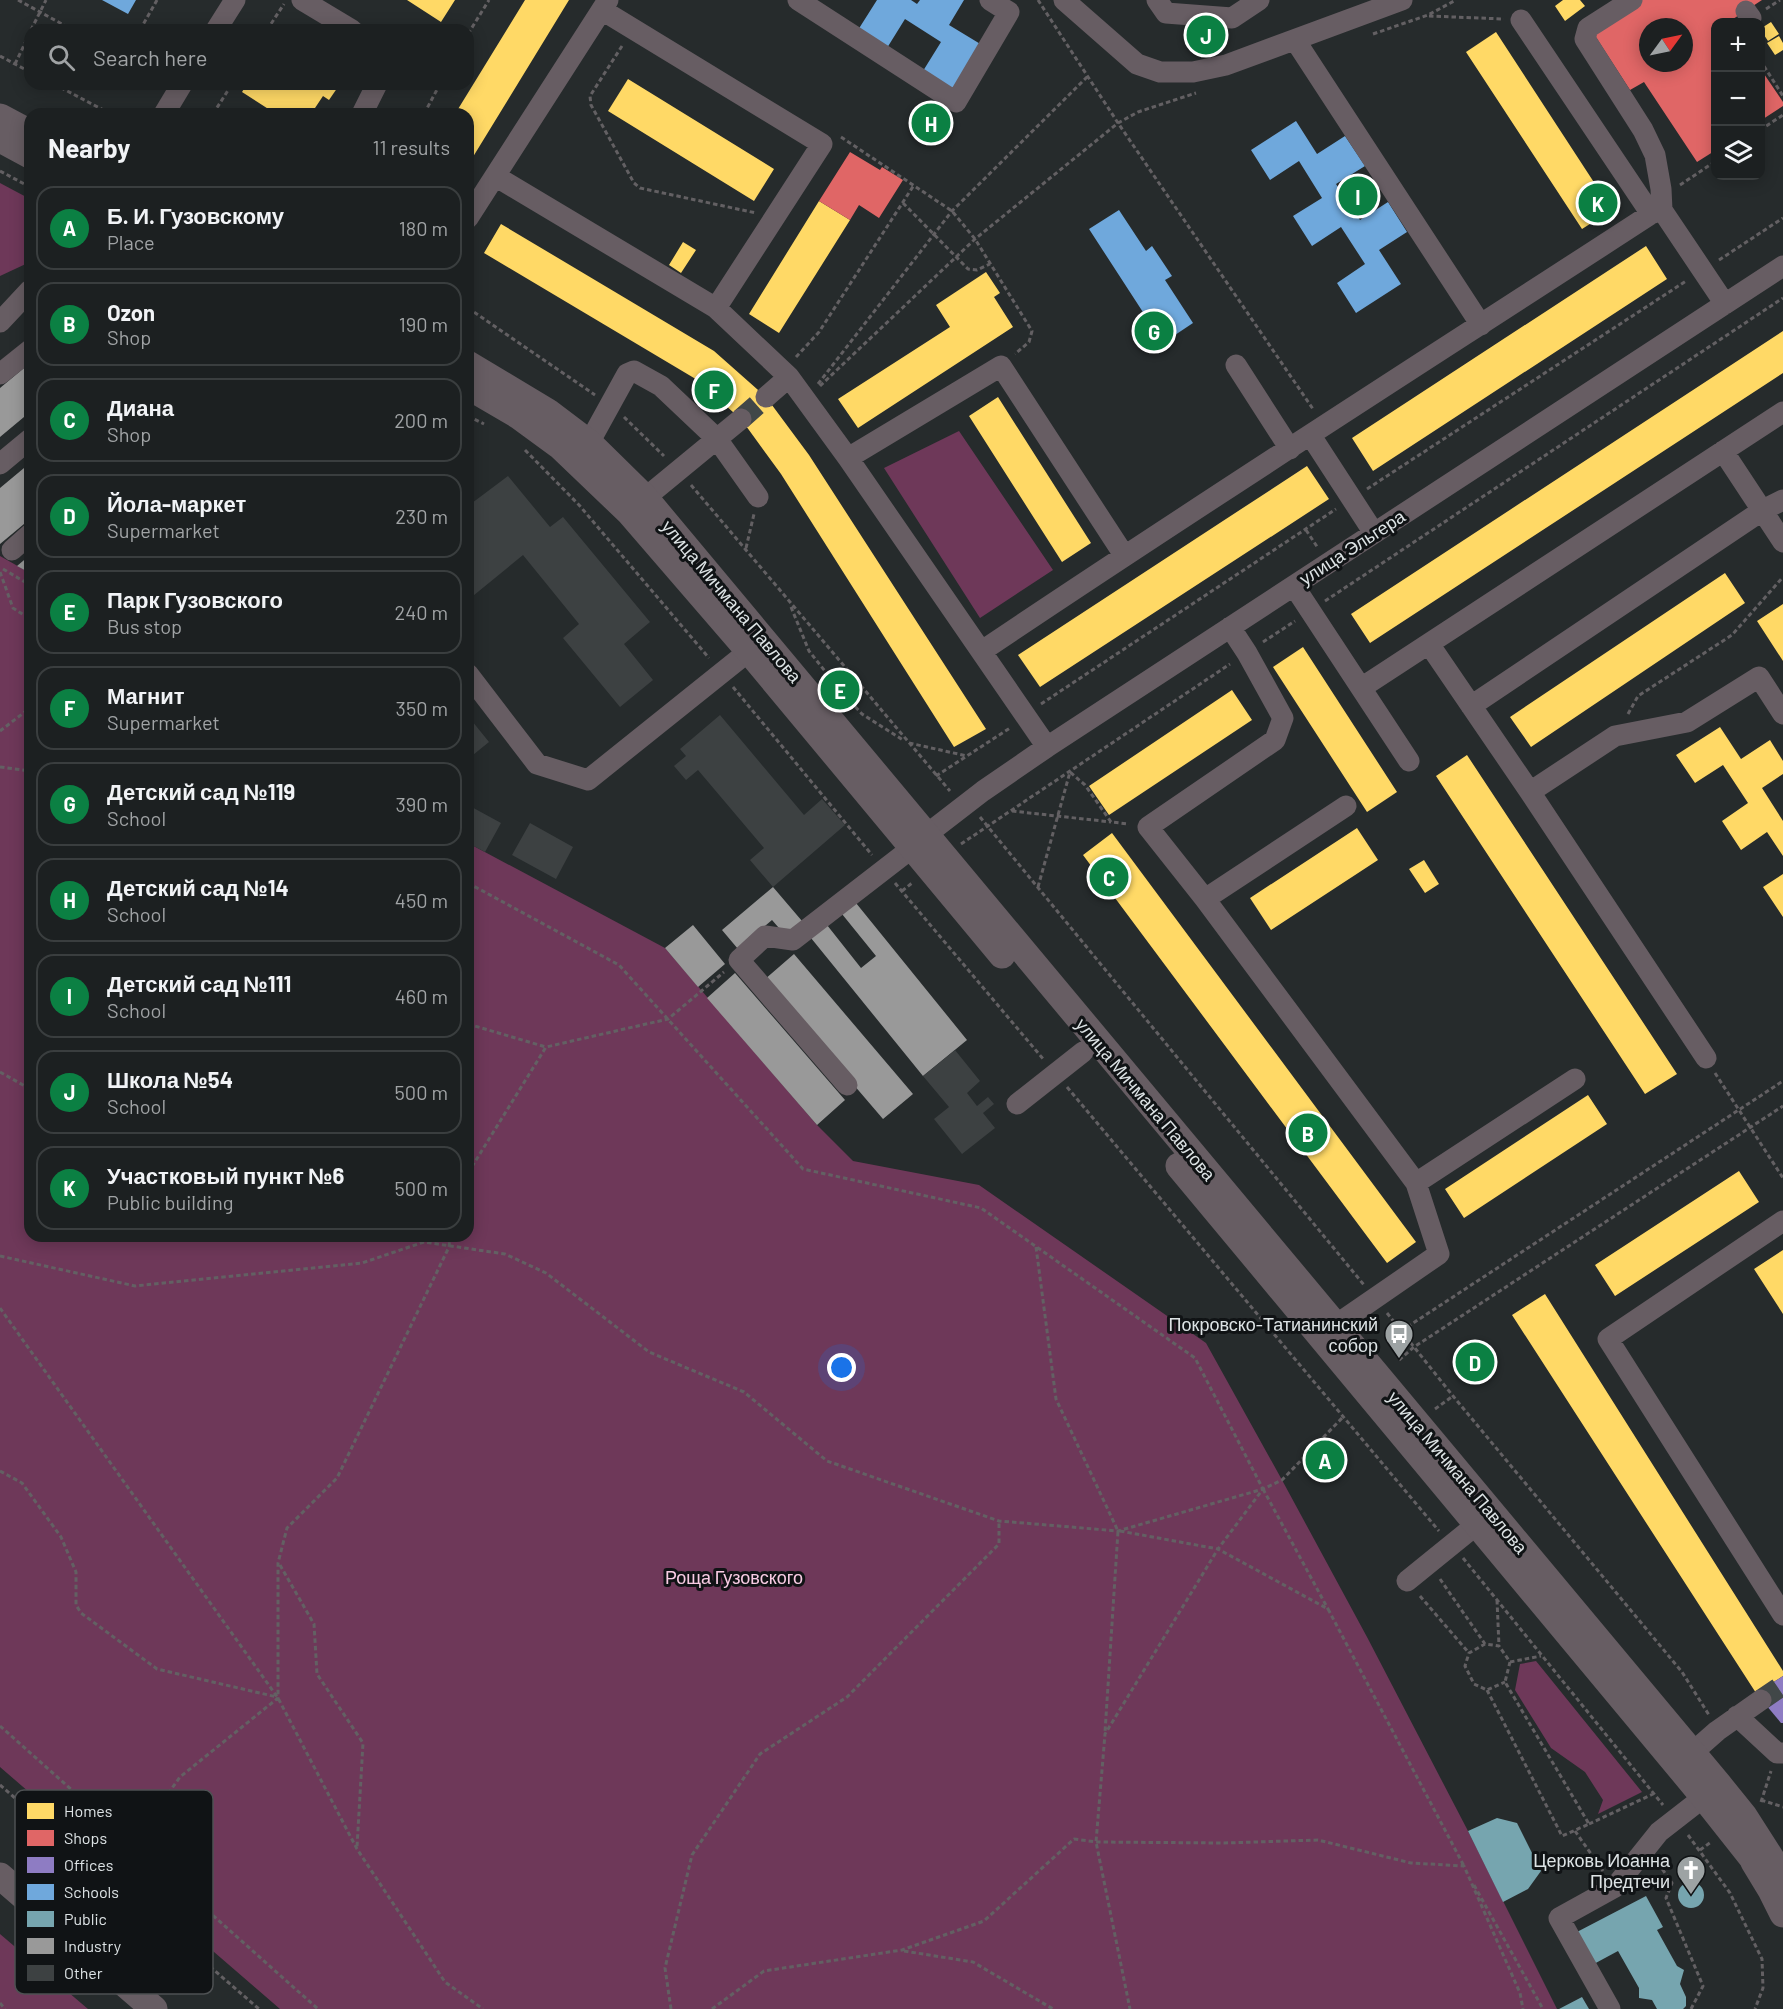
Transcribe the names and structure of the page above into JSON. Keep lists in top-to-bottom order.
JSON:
{
  "streets": {
    "main road": ["улица Мичмана Павлова"],
    "street": ["улица Эльгера"]
  },
  "crossings": [
    ["улица Эльгера", "улица Мичмана Павлова"]
  ],
  "parks": ["Роща Гузовского"],
  "places": {
    "bus stop": ["Покровско-Татианинский собор"],
    "church": ["Церковь Иоанна Предтечи"]
  },
  "legend": [
    "Homes",
    "Shops",
    "Offices",
    "Schools",
    "Public",
    "Industry",
    "Other"
  ],
  "north": "top right",
  "page": {
    "pins": [
      "J",
      "H",
      "I",
      "K",
      "G",
      "F",
      "E",
      "C",
      "B",
      "D",
      "A"
    ],
    "map_buttons": ["+", "−"],
    "search": "Search here",
    "heading": ["Nearby", "11 results"],
    "list": [
      {
        "mark": "A",
        "name": "Б. И. Гузовскому",
        "note": "Place",
        "value": "180 m"
      },
      {
        "mark": "B",
        "name": "Ozon",
        "note": "Shop",
        "value": "190 m"
      },
      {
        "mark": "C",
        "name": "Диана",
        "note": "Shop",
        "value": "200 m"
      },
      {
        "mark": "D",
        "name": "Йола-маркет",
        "note": "Supermarket",
        "value": "230 m"
      },
      {
        "mark": "E",
        "name": "Парк Гузовского",
        "note": "Bus stop",
        "value": "240 m"
      },
      {
        "mark": "F",
        "name": "Магнит",
        "note": "Supermarket",
        "value": "350 m"
      },
      {
        "mark": "G",
        "name": "Детский сад №119",
        "note": "School",
        "value": "390 m"
      },
      {
        "mark": "H",
        "name": "Детский сад №14",
        "note": "School",
        "value": "450 m"
      },
      {
        "mark": "I",
        "name": "Детский сад №111",
        "note": "School",
        "value": "460 m"
      },
      {
        "mark": "J",
        "name": "Школа №54",
        "note": "School",
        "value": "500 m"
      },
      {
        "mark": "K",
        "name": "Участковый пункт №6",
        "note": "Public building",
        "value": "500 m"
      }
    ]
  }
}
